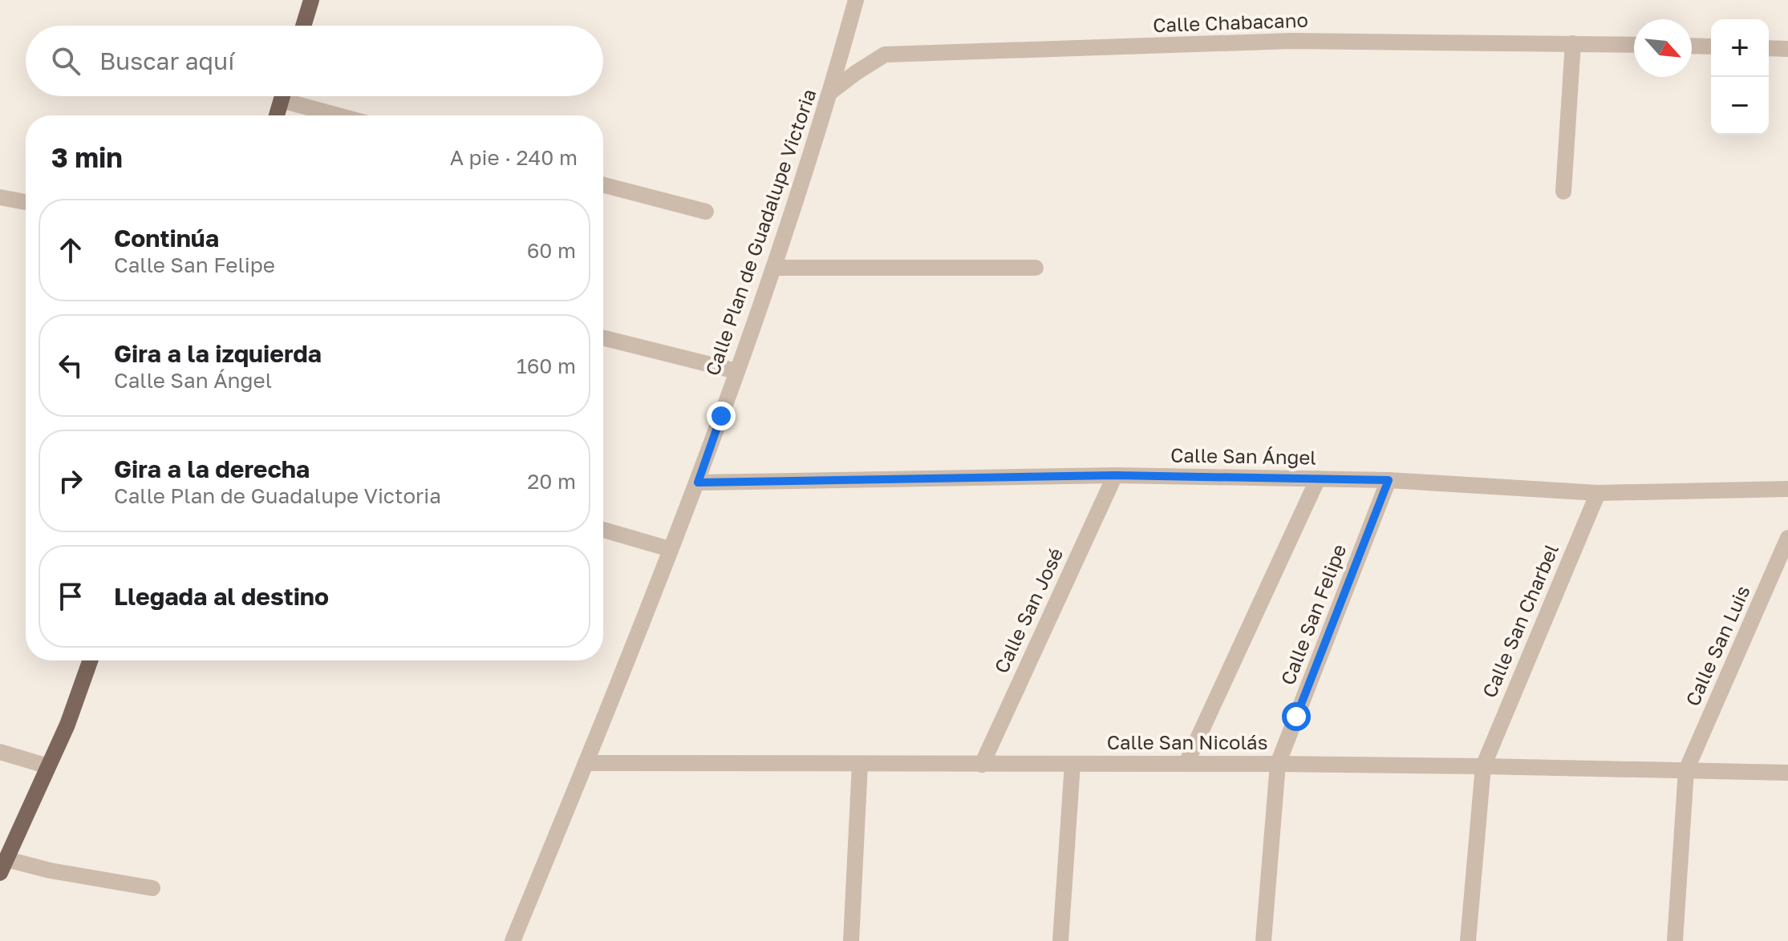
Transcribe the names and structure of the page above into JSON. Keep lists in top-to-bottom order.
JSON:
{
  "streets": {
    "street": [
      "Calle Chabacano",
      "Calle Plan de Guadalupe Victoria",
      "Calle San Ángel",
      "Calle San José",
      "Calle San Felipe",
      "Calle San Charbel",
      "Calle San Luis",
      "Calle San Nicolás"
    ]
  },
  "crossings": [
    ["Calle Chabacano", "Calle Plan de Guadalupe Victoria"],
    ["Calle Plan de Guadalupe Victoria", "Calle San Ángel"],
    ["Calle Plan de Guadalupe Victoria", "Calle San Nicolás"],
    ["Calle San Ángel", "Calle San José"],
    ["Calle San Ángel", "Calle San Felipe"],
    ["Calle San Ángel", "Calle San Charbel"],
    ["Calle San José", "Calle San Nicolás"],
    ["Calle San Felipe", "Calle San Nicolás"],
    ["Calle San Charbel", "Calle San Nicolás"],
    ["Calle San Luis", "Calle San Nicolás"]
  ],
  "north": "bottom right",
  "page": {
    "map_buttons": ["+", "−"],
    "search": "Buscar aquí",
    "heading": ["3 min", "A pie · 240 m"],
    "list": [
      ["Continúa", "Calle San Felipe", "60 m"],
      ["Gira a la izquierda", "Calle San Ángel", "160 m"],
      ["Gira a la derecha", "Calle Plan de Guadalupe Victoria", "20 m"],
      "Llegada al destino"
    ]
  }
}
